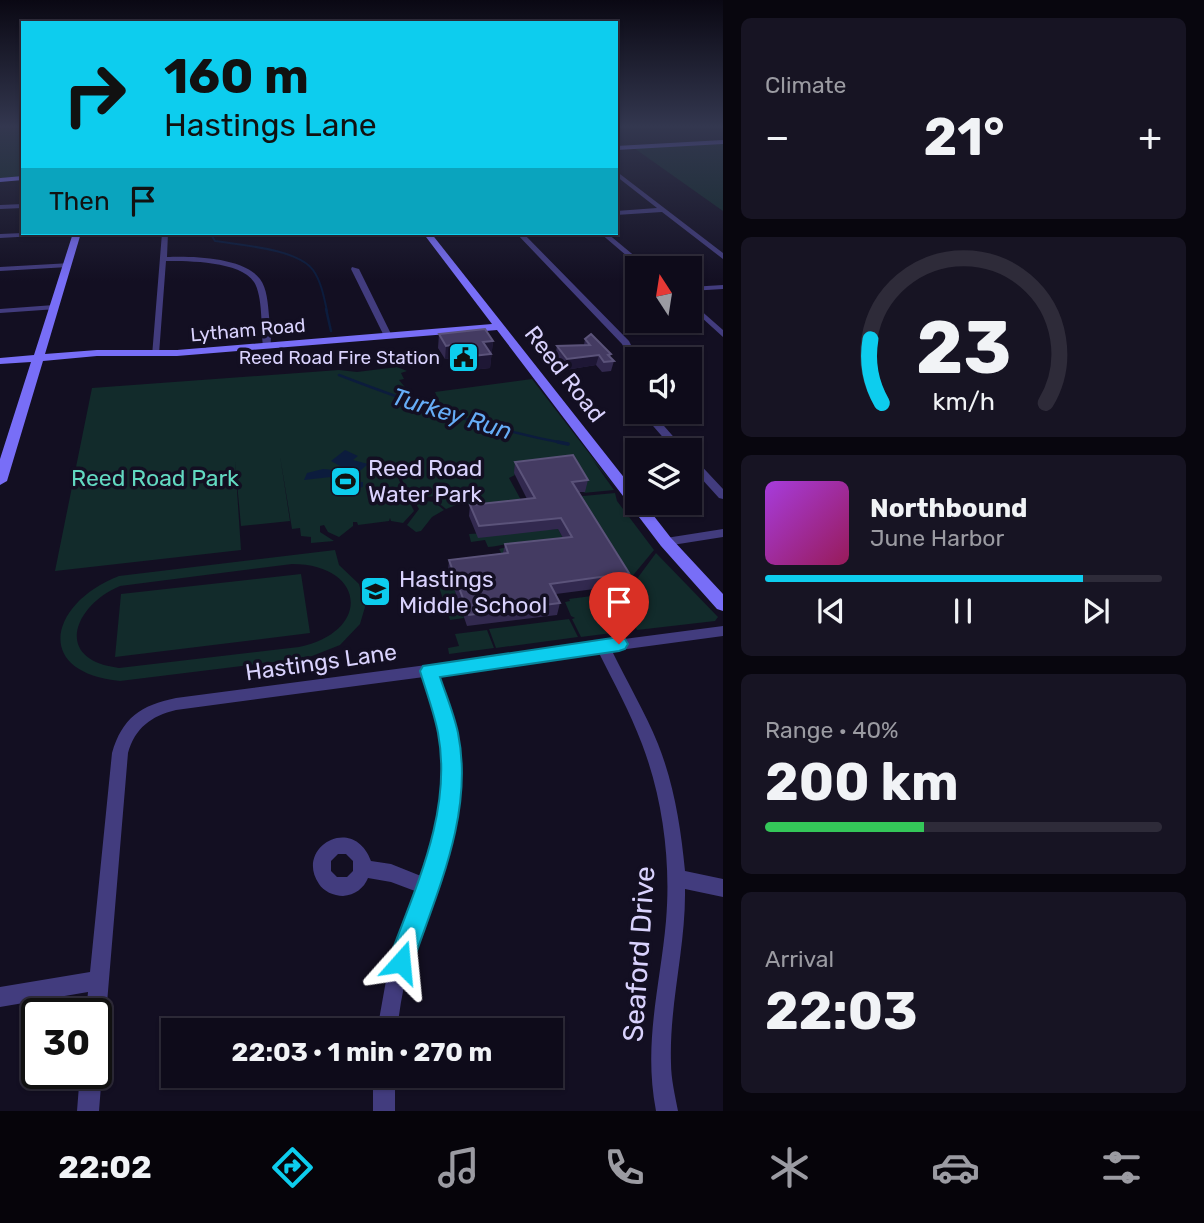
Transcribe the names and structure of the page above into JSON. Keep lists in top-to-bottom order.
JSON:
{
  "streets": {
    "street": [
      "Lytham Road",
      "Reed Road",
      "Hastings Lane",
      "Seaford Drive"
    ]
  },
  "crossings": [
    ["Lytham Road", "Reed Road"],
    ["Hastings Lane", "Seaford Drive"]
  ],
  "water": ["Turkey Run"],
  "parks": ["Reed Road Park"],
  "places": {
    "public building": ["Reed Road Fire Station"],
    "sports": ["Reed Road Water Park"],
    "school or university": ["Hastings Middle School"]
  },
  "north": "top",
  "page": {
    "tile": [
      "Climate",
      ["Range · 40%", "200 km"],
      ["Arrival", "22:03"]
    ],
    "turn": ["160 m", "Hastings Lane"],
    "heat": ["−", "21°", "+"],
    "then": "Then",
    "song": ["Northbound", "June Harbor"],
    "limit": "30",
    "trip": "22:03 · 1 min · 270 m",
    "tabs": "22:02",
    "gauge": ["23", "km/h"]
  }
}
